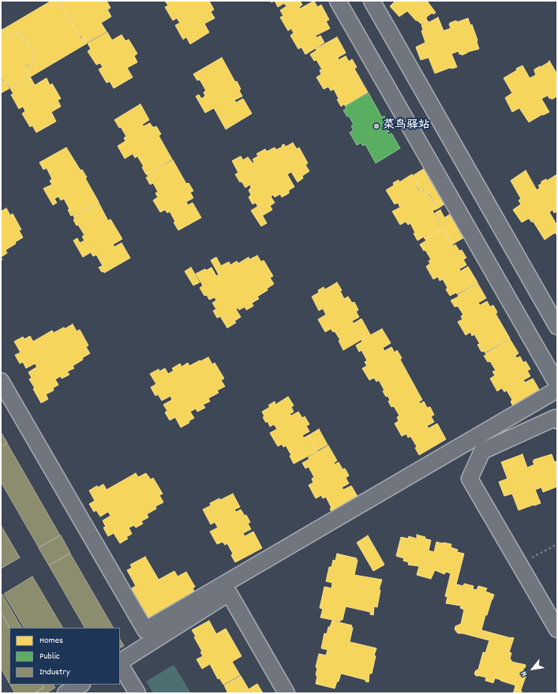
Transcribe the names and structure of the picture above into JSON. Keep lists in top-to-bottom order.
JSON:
{
  "places": ["菜鸟驿站"],
  "legend": ["Homes", "Public", "Industry"],
  "north": "bottom left"
}
